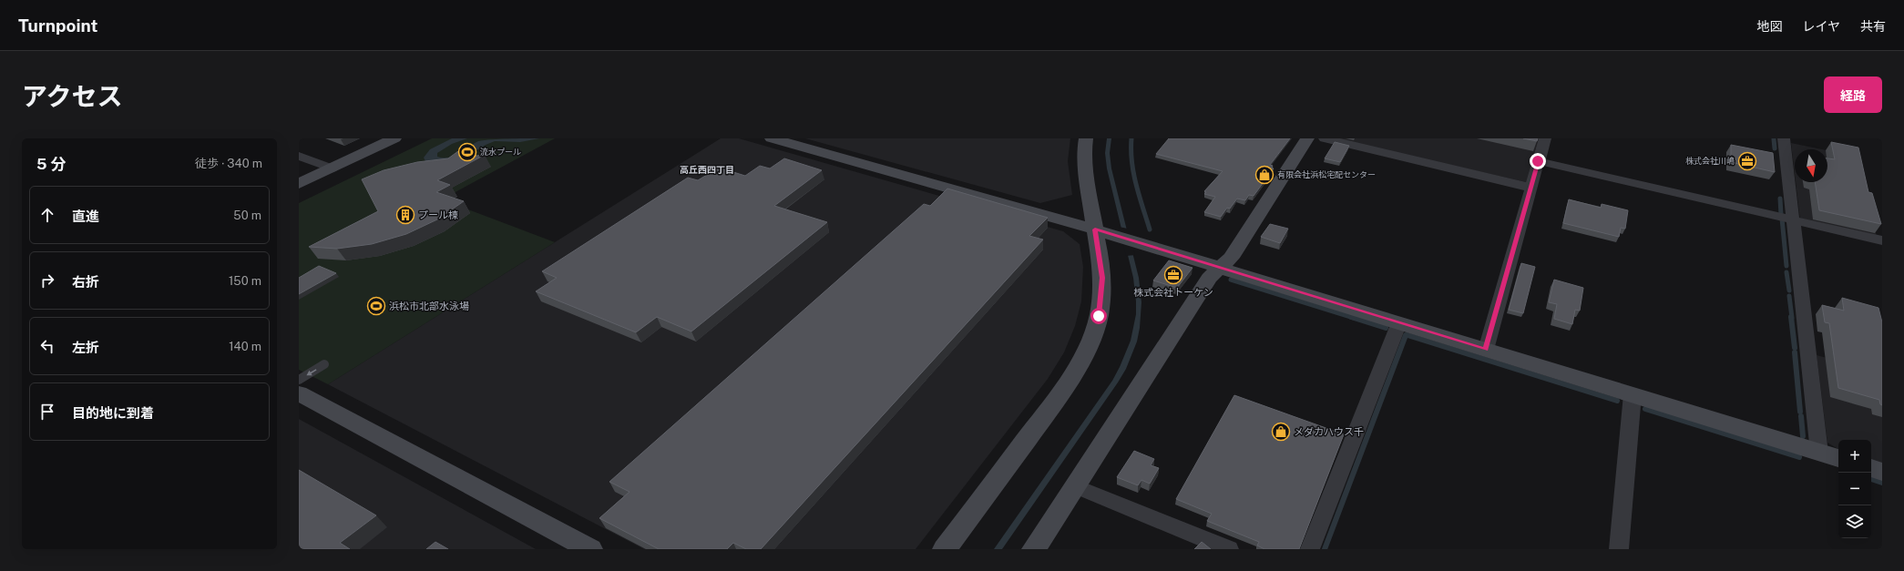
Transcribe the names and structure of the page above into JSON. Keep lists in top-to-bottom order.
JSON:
{
  "districts": ["高丘西四丁目"],
  "places": {
    "sports": ["流水プール", "浜松市北部水泳場"],
    "office": ["株式会社川嶋", "株式会社トーケン"],
    "shop": ["有限会社浜松宅配センター", "メダカハウス千"],
    "building": ["プール棟"]
  },
  "north": "bottom",
  "page": {
    "header": "Turnpoint",
    "nav": ["地図", "レイヤ", "共有"],
    "title": "アクセス",
    "buttons": "経路",
    "heading": ["5 分", "徒歩 · 340 m"],
    "list": [
      ["直進", "50 m"],
      ["右折", "150 m"],
      ["左折", "140 m"],
      "目的地に到着"
    ],
    "map_buttons": ["+", "−"]
  }
}
